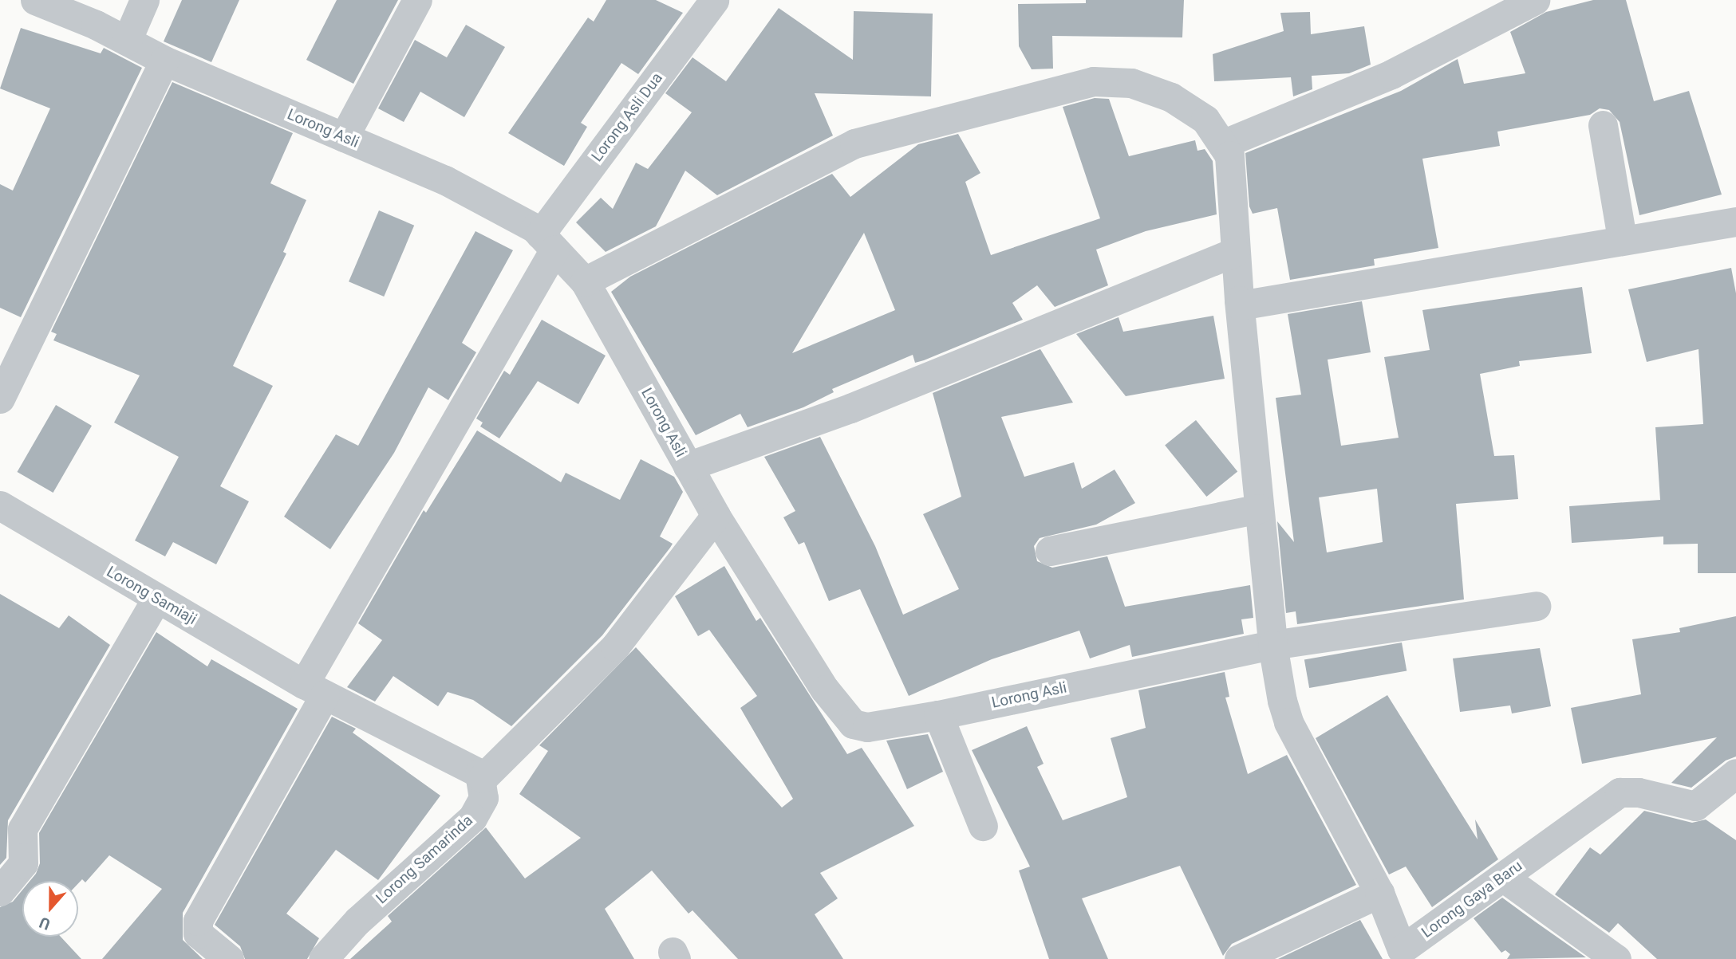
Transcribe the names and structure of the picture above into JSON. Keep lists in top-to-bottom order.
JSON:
{
  "streets": {
    "street": [
      "Lorong Asli Dua",
      "Lorong Asli",
      "Lorong Samiaji",
      "Lorong Samarinda",
      "Lorong Gaya Baru"
    ]
  },
  "crossings": [
    ["Lorong Asli Dua", "Lorong Asli"],
    ["Lorong Asli Dua", "Lorong Samiaji"],
    ["Lorong Asli", "Lorong Gaya Baru"]
  ],
  "north": "bottom"
}
